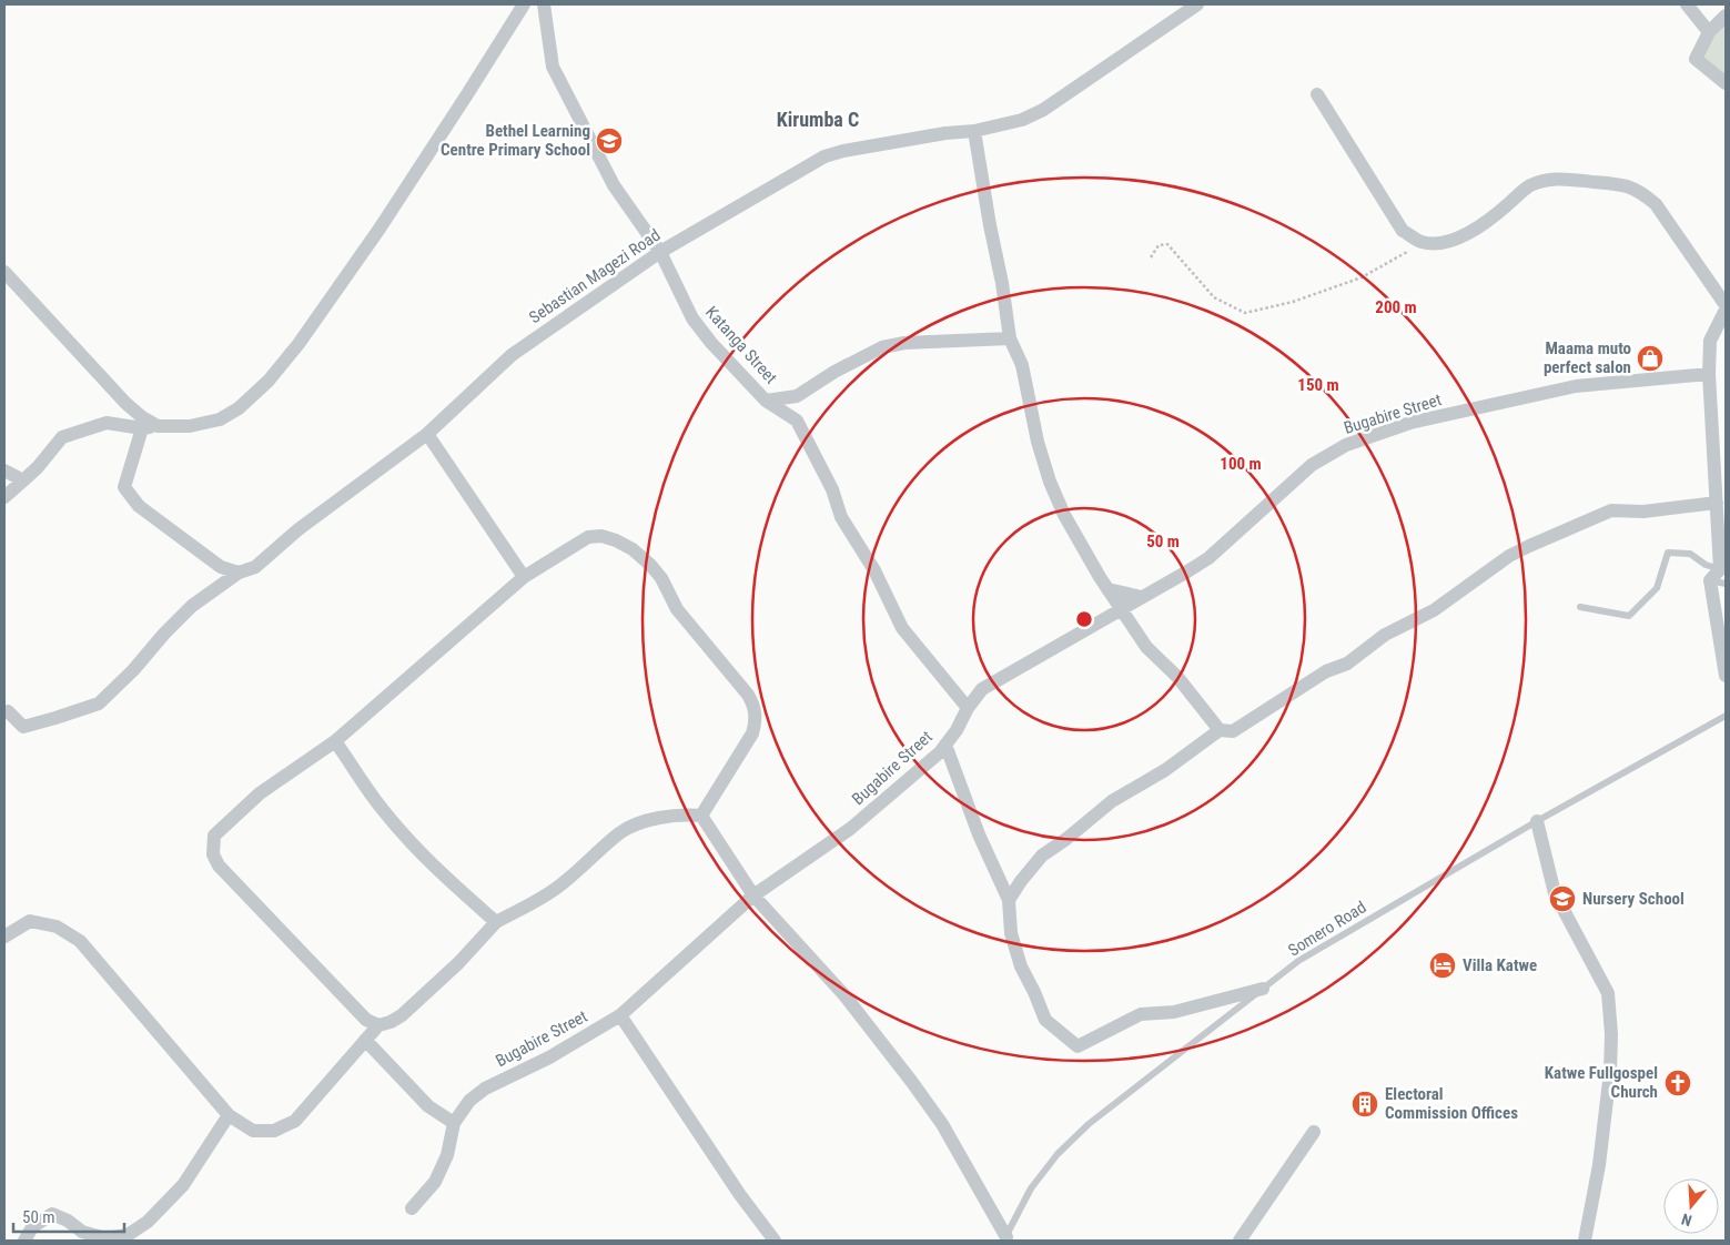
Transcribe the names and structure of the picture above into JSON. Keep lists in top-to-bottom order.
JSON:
{
  "streets": {
    "street": ["Sebastian Magezi Road", "Katanga Street", "Bugabire Street"],
    "lane": ["Somero Road"]
  },
  "crossings": [
    ["Sebastian Magezi Road", "Katanga Street"],
    ["Katanga Street", "Bugabire Street"]
  ],
  "districts": ["Kirumba C"],
  "places": {
    "school or university": ["Bethel Learning Centre Primary School", "Nursery School"],
    "shop": ["Maama muto perfect salon"],
    "hotel": ["Villa Katwe"],
    "church": ["Katwe Fullgospel Church"],
    "building": ["Electoral Commission Offices"]
  },
  "scale_bar": "50 m",
  "north": "bottom",
  "rings": [
    "200 m",
    "150 m",
    "100 m",
    "50 m"
  ]
}
